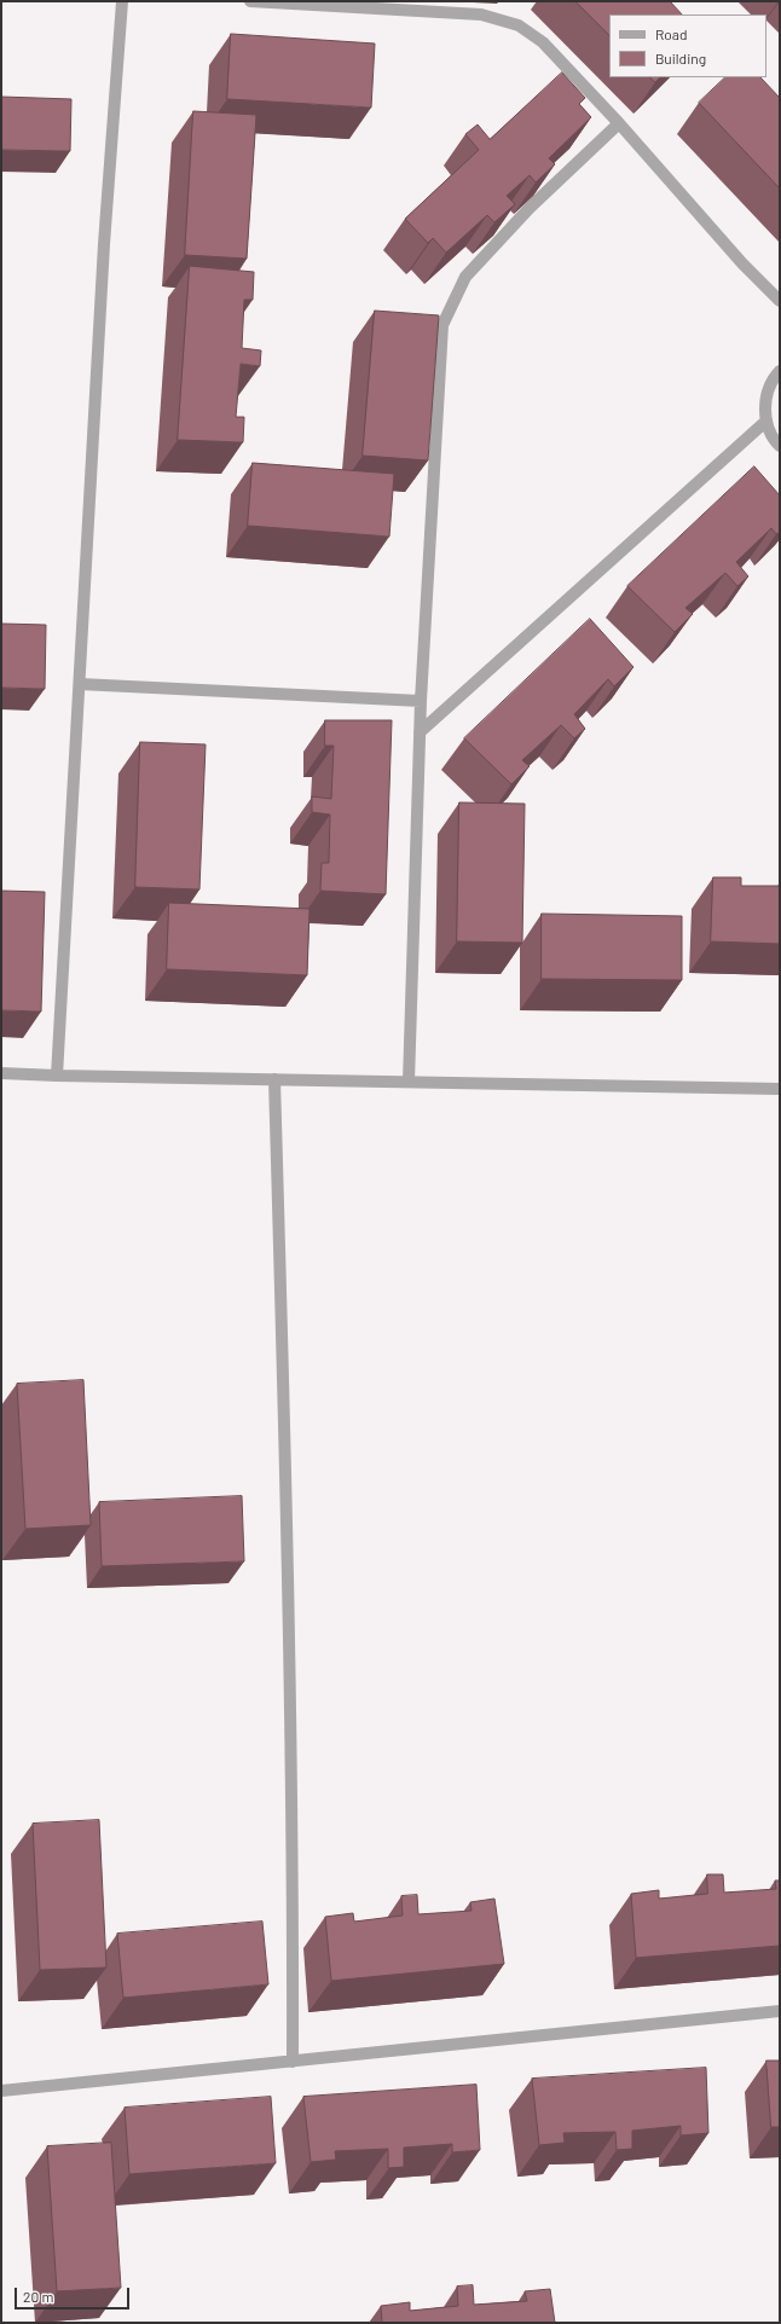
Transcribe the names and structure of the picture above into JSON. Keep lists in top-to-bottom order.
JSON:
{
  "legend": ["Road", "Building"],
  "scale_bar": "20 m"
}
